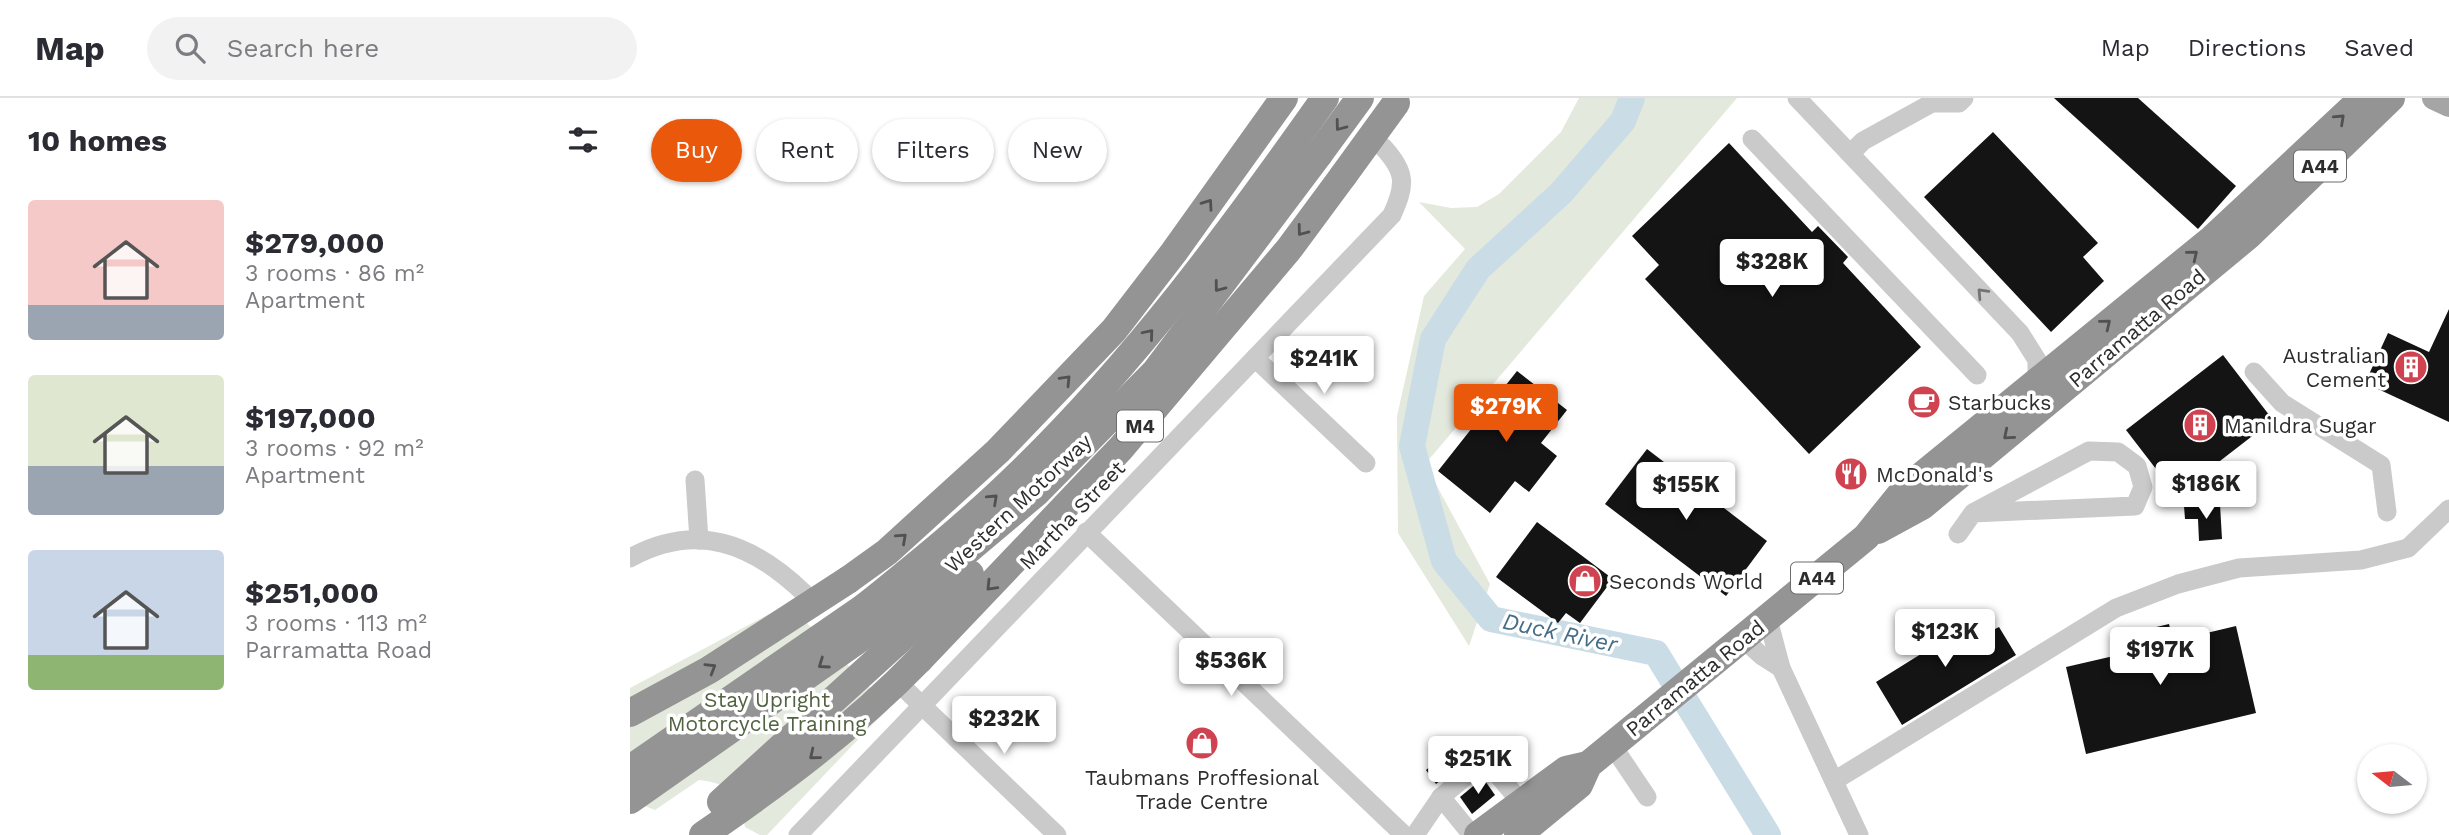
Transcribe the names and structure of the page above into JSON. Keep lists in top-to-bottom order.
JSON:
{
  "streets": {
    "highway": [
      "A44",
      "Parramatta Road",
      "M4",
      "Western Motorway"
    ],
    "street": ["Martha Street"]
  },
  "water": ["Duck River"],
  "parks": ["Stay Upright Motorcycle Training"],
  "places": {
    "building": ["Australian Cement", "Manildra Sugar"],
    "cafe": ["Starbucks"],
    "restaurant": ["McDonald's"],
    "shop": ["Seconds World", "Taubmans Proffesional Trade Centre"]
  },
  "north": "left",
  "page": {
    "header": "Map",
    "search": "Search here",
    "nav": ["Map", "Directions", "Saved"],
    "heading": "10 homes",
    "chip": [
      "Buy",
      "Rent",
      "Filters",
      "New"
    ],
    "list": [
      {
        "name": "$279,000",
        "note": "3 rooms · 86 m² · Apartment"
      },
      {
        "name": "$197,000",
        "note": "3 rooms · 92 m² · Apartment"
      },
      {
        "name": "$251,000",
        "note": "3 rooms · 113 m² · Parramatta Road"
      }
    ],
    "price": [
      "$328K",
      "$241K",
      "$279K",
      "$186K",
      "$155K",
      "$123K",
      "$197K",
      "$536K",
      "$232K",
      "$251K"
    ]
  }
}
